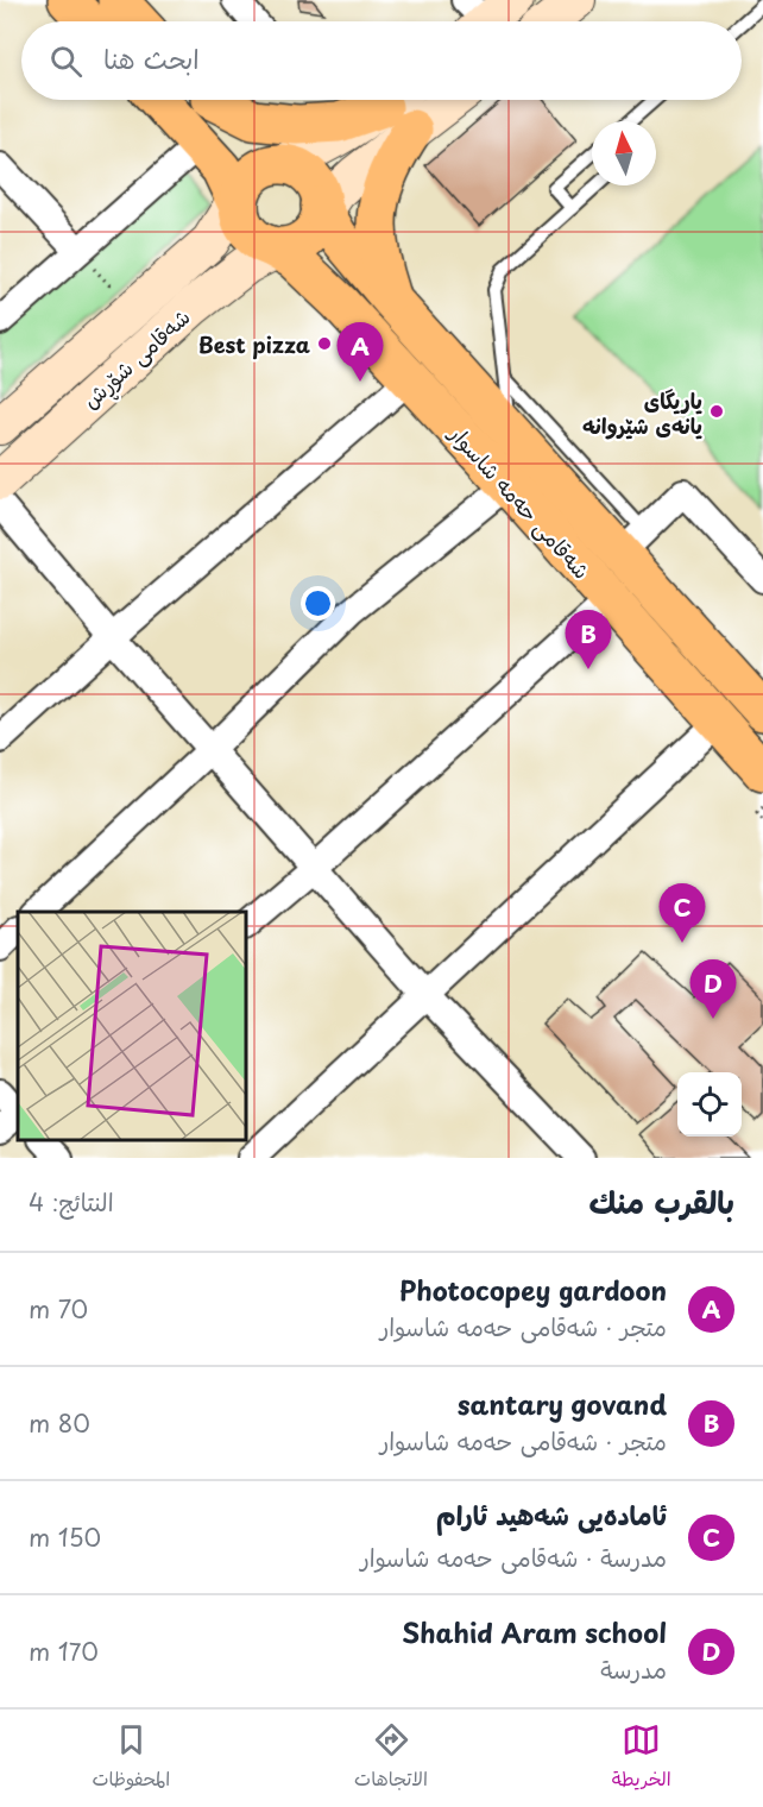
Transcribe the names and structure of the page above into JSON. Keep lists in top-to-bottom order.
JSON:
{
  "streets": {
    "main road": ["شەقامی شۆڕش", "شەقامی حەمە شاسوار"]
  },
  "crossings": [
    ["شەقامی شۆڕش", "شەقامی حەمە شاسوار"]
  ],
  "places": ["Best pizza", "یاریگای یانەی شێروانە"],
  "north": "top",
  "page": {
    "search": "ابحث هنا",
    "pins": [
      "A",
      "B",
      "C",
      "D"
    ],
    "heading": ["بالقرب منك", "النتائج: 4"],
    "list": [
      {
        "mark": "A",
        "name": "Photocopey gardoon",
        "note": "متجر · شەقامی حەمە شاسوار",
        "value": "70 m"
      },
      {
        "mark": "B",
        "name": "santary govand",
        "note": "متجر · شەقامی حەمە شاسوار",
        "value": "80 m"
      },
      {
        "mark": "C",
        "name": "ئامادەیی شەهید ئارام",
        "note": "مدرسة · شەقامی حەمە شاسوار",
        "value": "150 m"
      },
      {
        "mark": "D",
        "name": "Shahid Aram school",
        "note": "مدرسة",
        "value": "170 m"
      }
    ],
    "nav": ["الخريطة", "الاتجاهات", "المحفوظات"]
  }
}
